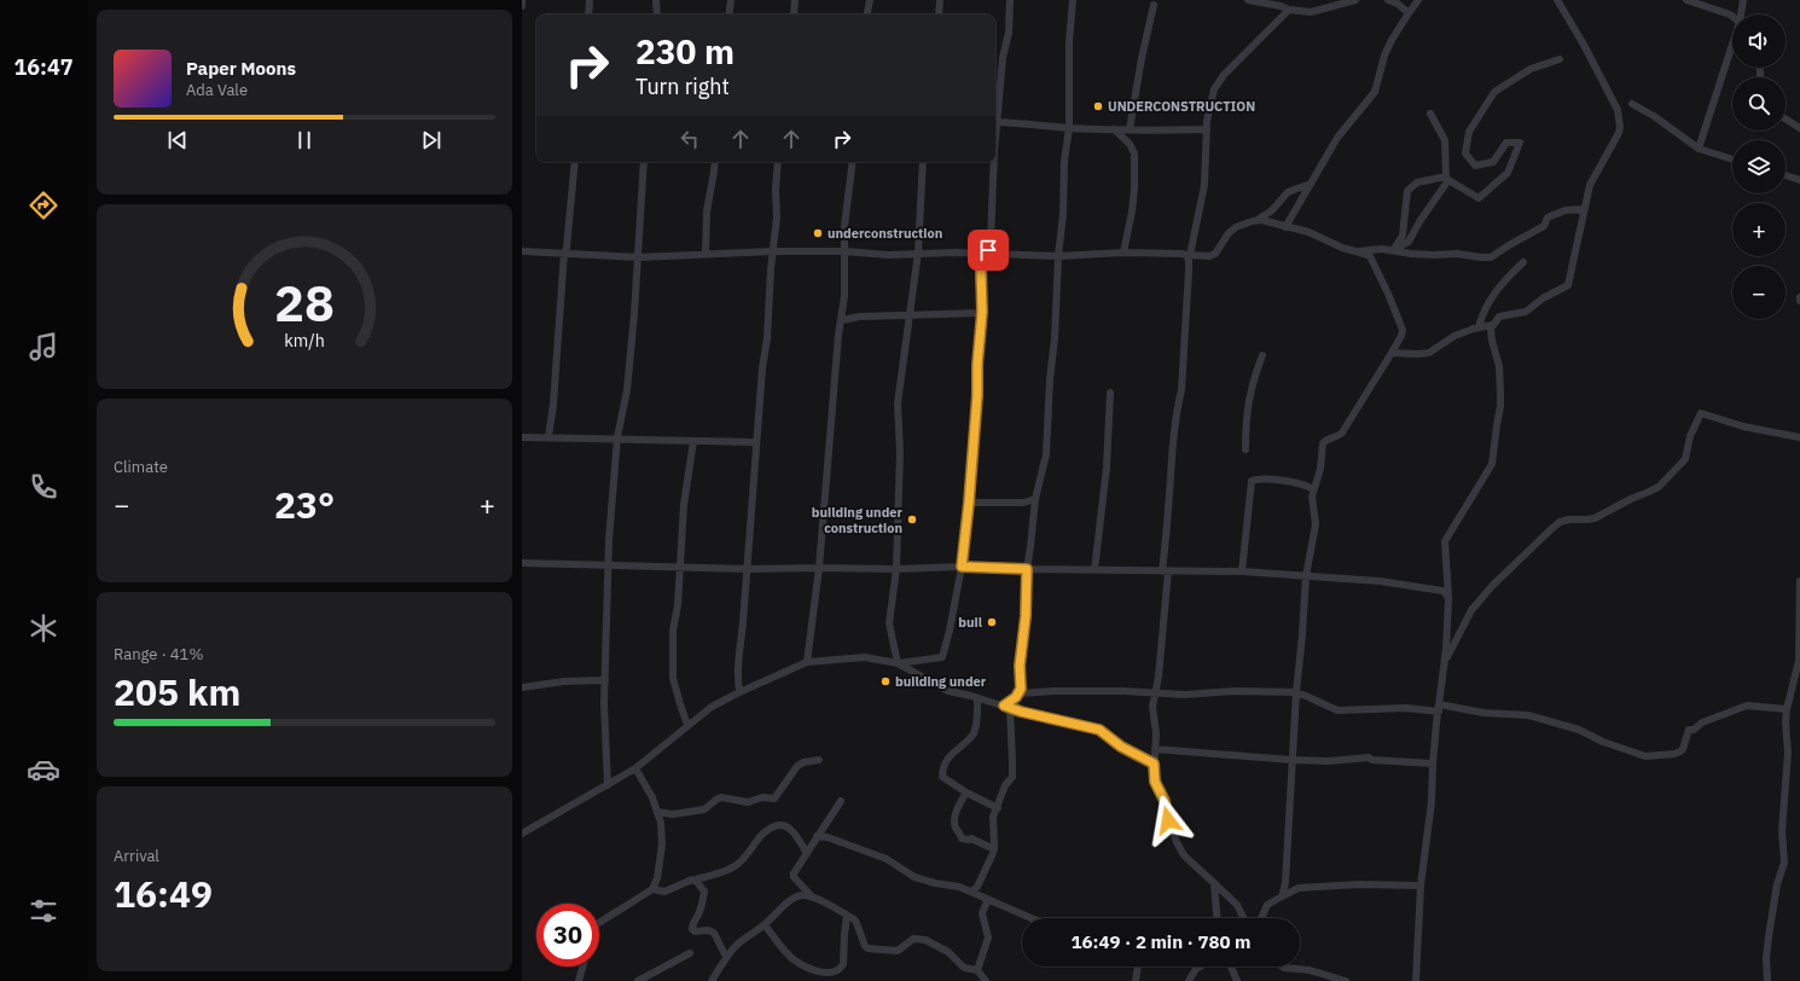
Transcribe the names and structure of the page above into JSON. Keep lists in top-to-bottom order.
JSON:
{
  "places": [
    "UNDERCONSTRUCTION",
    "underconstruction",
    "building under construction",
    "buil",
    "building under"
  ],
  "page": {
    "tabs": "16:47",
    "map_buttons": ["+", "−"],
    "turn": ["230 m", "Turn right"],
    "song": ["Paper Moons", "Ada Vale"],
    "tile": [
      "Climate",
      ["Range · 41%", "205 km"],
      ["Arrival", "16:49"]
    ],
    "heat": ["−", "23°", "+"],
    "limit": "30",
    "trip": "16:49 · 2 min · 780 m",
    "gauge": ["28", "km/h"]
  }
}
